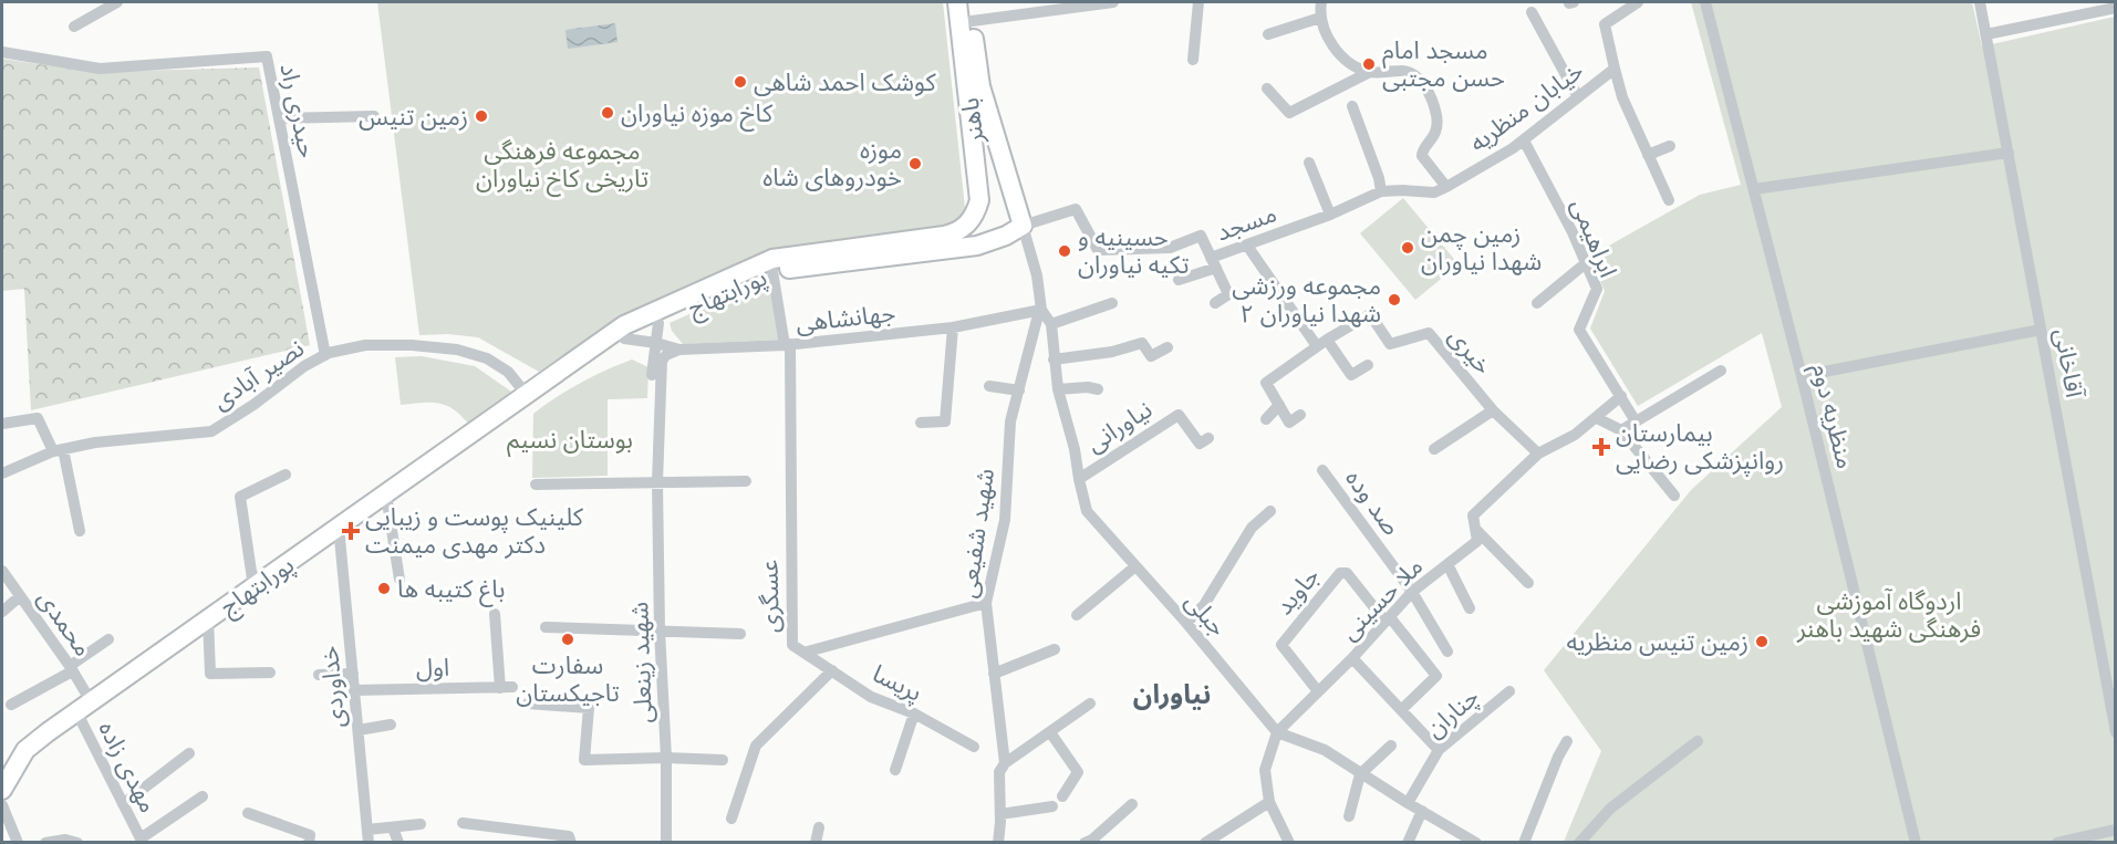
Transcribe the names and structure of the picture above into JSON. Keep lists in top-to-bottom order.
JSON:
{
  "streets": {
    "main road": ["باهنر", "پورابتهاج"],
    "street": [
      "خیابان منظریه",
      "حیدری راد",
      "مسجد",
      "ابراهیمی",
      "جهانشاهی",
      "خیری",
      "آقاخانی",
      "نصیر آبادی",
      "منظریه دوم",
      "نیاورانی",
      "صد وده",
      "شهید شفیعی",
      "جاوید",
      "عسگری",
      "ملا حسینی",
      "جبلی",
      "محمدی",
      "شهید زینعلی",
      "اول",
      "پریسا",
      "خداوردی",
      "چناران",
      "مهدی زاده"
    ]
  },
  "crossings": [
    ["خیابان منظریه", "مسجد"],
    ["خیابان منظریه", "ابراهیمی"],
    ["حیدری راد", "نصیر آبادی"],
    ["باهنر", "مسجد"],
    ["باهنر", "پورابتهاج"],
    ["مسجد", "پورابتهاج"],
    ["ابراهیمی", "ملا حسینی"],
    ["پورابتهاج", "جهانشاهی"],
    ["پورابتهاج", "نصیر آبادی"],
    ["پورابتهاج", "محمدی"],
    ["پورابتهاج", "شهید زینعلی"],
    ["پورابتهاج", "خداوردی"],
    ["پورابتهاج", "مهدی زاده"],
    ["جهانشاهی", "شهید شفیعی"],
    ["جهانشاهی", "عسگری"],
    ["جهانشاهی", "شهید زینعلی"],
    ["خیری", "ملا حسینی"],
    ["نیاورانی", "جبلی"],
    ["صد وده", "ملا حسینی"],
    ["شهید شفیعی", "عسگری"],
    ["جاوید", "ملا حسینی"],
    ["عسگری", "پریسا"],
    ["ملا حسینی", "جبلی"],
    ["جبلی", "چناران"],
    ["محمدی", "مهدی زاده"],
    ["اول", "خداوردی"]
  ],
  "districts": ["نیاوران"],
  "parks": ["مجموعه فرهنگی تاریخی کاخ نیاوران", "بوستان نسیم", "اردوگاه آموزشی فرهنگی شهید باهنر"],
  "places": {
    "other": [
      "مسجد امام حسن مجتبی",
      "کوشک احمد شاهی",
      "کاخ موزه نیاوران",
      "زمین تنیس",
      "موزه خودروهای شاه",
      "زمین چمن شهدا نیاوران",
      "حسینیه و تکیه نیاوران",
      "مجموعه ورزشی شهدا نیاوران ۲",
      "باغ کتیبه ها",
      "سفارت تاجیکستان",
      "زمین تنیس منظریه"
    ],
    "health": ["بیمارستان روانپزشکی رضایی", "کلینیک پوست و زیبایی دکتر مهدی میمنت"]
  }
}
